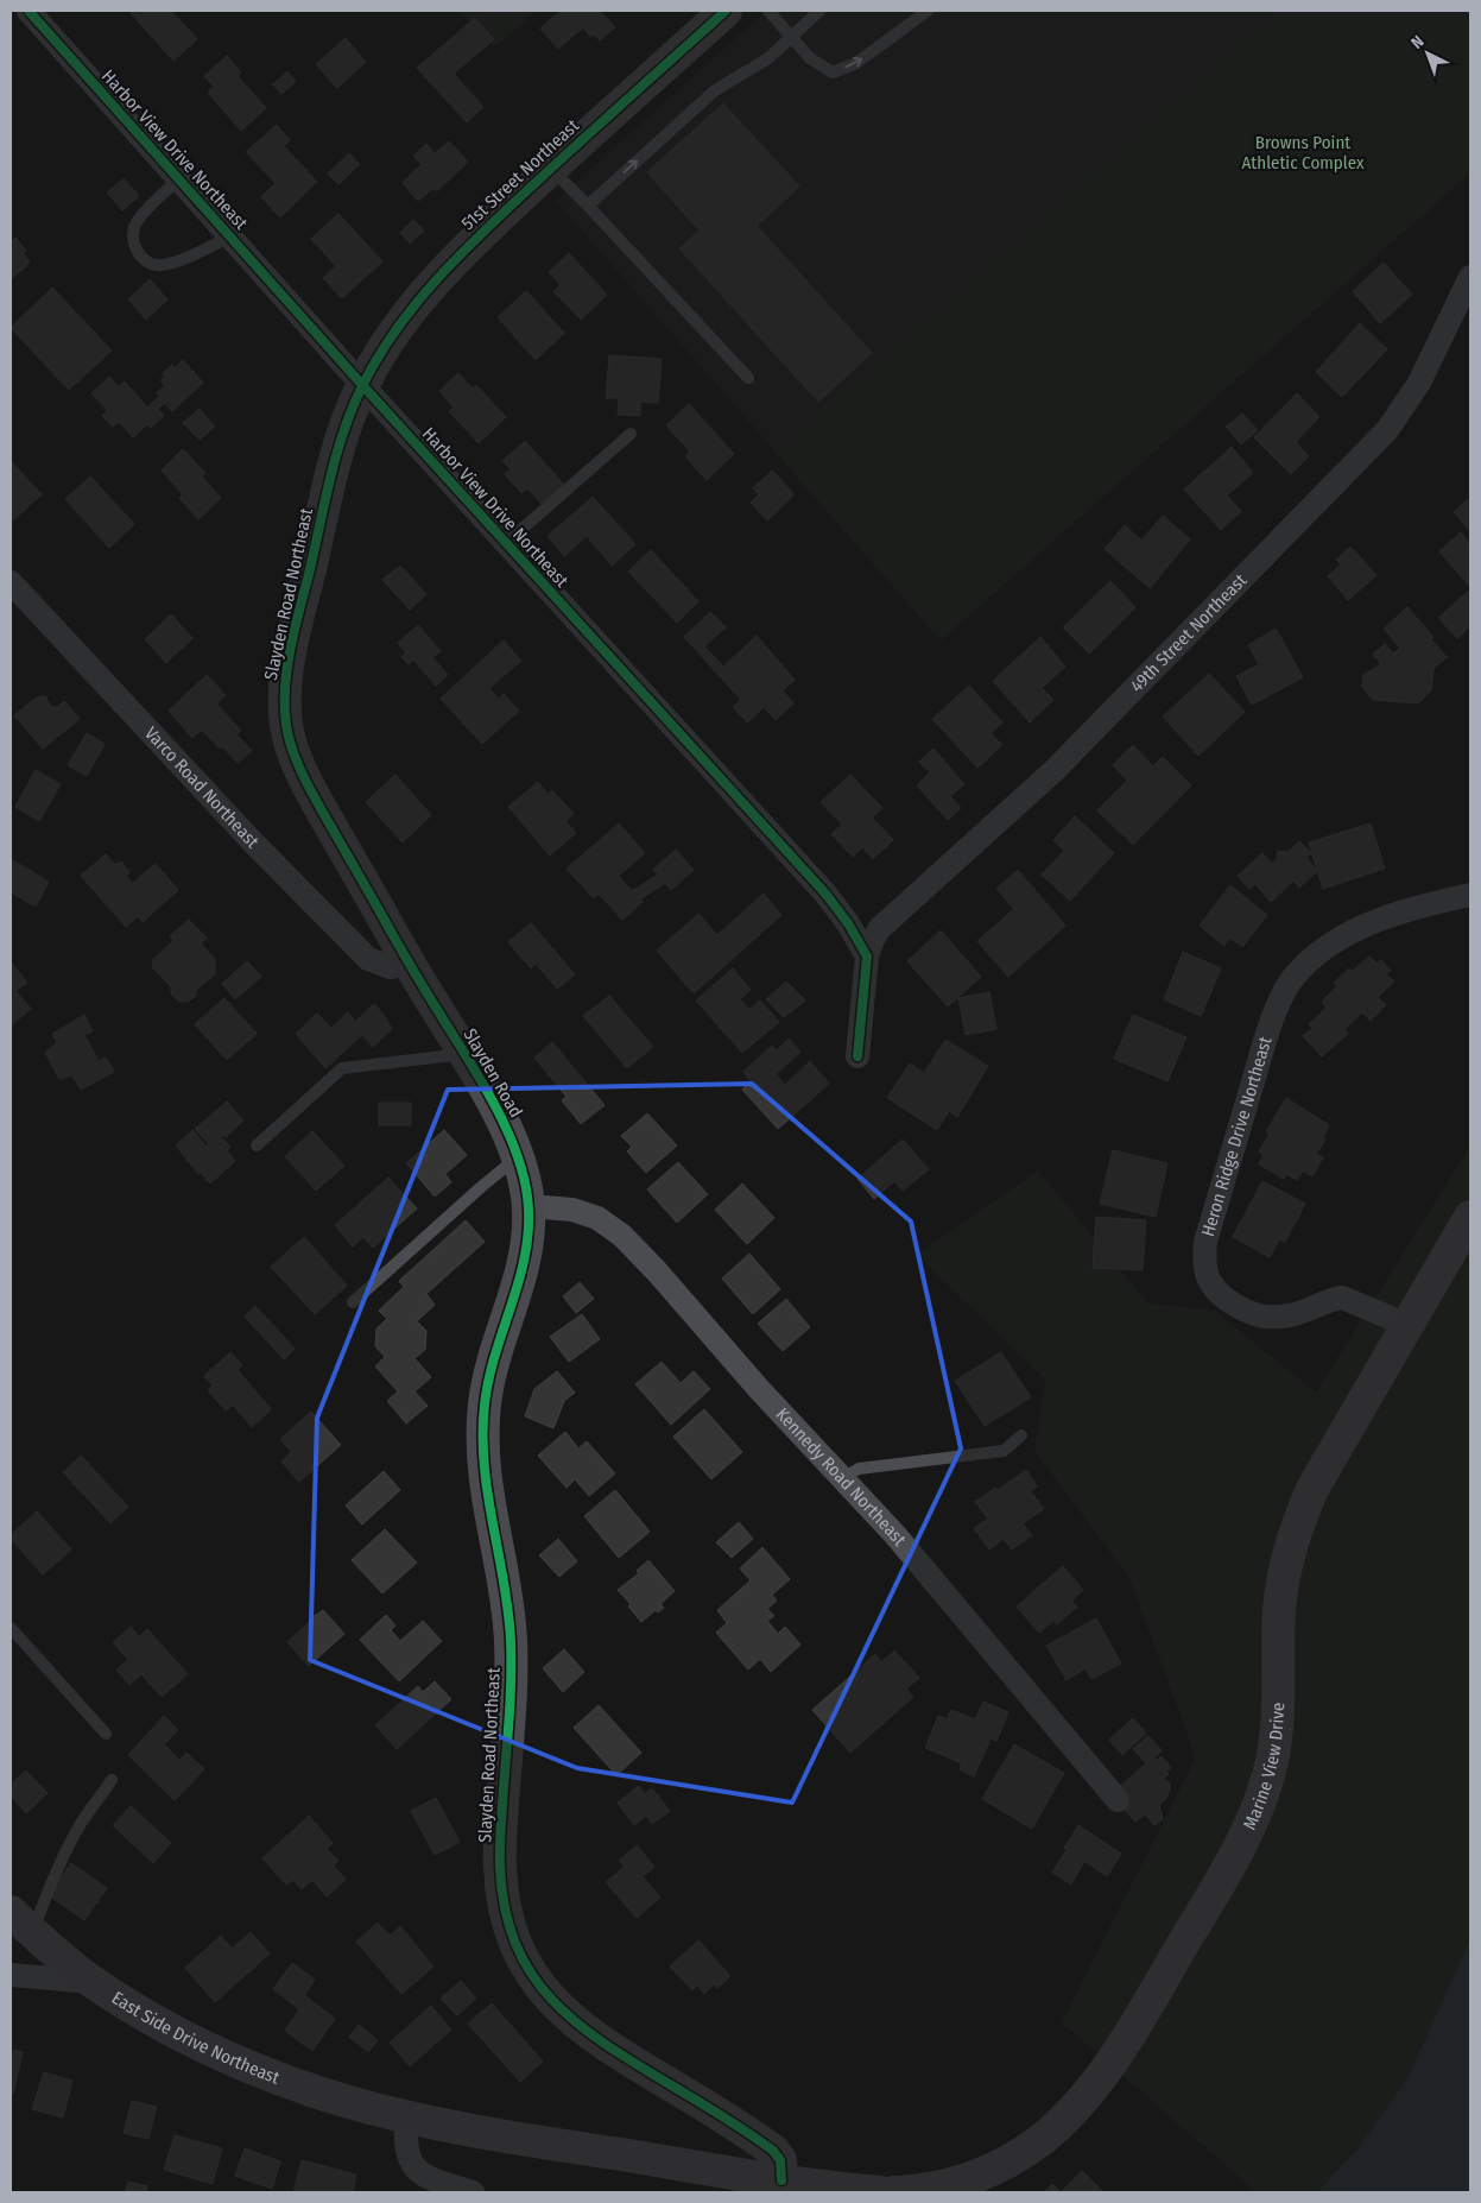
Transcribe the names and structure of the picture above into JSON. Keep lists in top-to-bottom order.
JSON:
{
  "streets": {
    "street": [
      "Harbor View Drive Northeast",
      "51st Street Northeast",
      "Slayden Road Northeast",
      "49th Street Northeast",
      "Varco Road Northeast",
      "Slayden Road",
      "Heron Ridge Drive Northeast",
      "Kennedy Road Northeast",
      "Marine View Drive",
      "East Side Drive Northeast"
    ]
  },
  "crossings": [
    ["Harbor View Drive Northeast", "51st Street Northeast"],
    ["Harbor View Drive Northeast", "Slayden Road Northeast"],
    ["Harbor View Drive Northeast", "49th Street Northeast"],
    ["51st Street Northeast", "Slayden Road Northeast"],
    ["Slayden Road Northeast", "Varco Road Northeast"],
    ["Slayden Road Northeast", "Slayden Road"],
    ["Slayden Road Northeast", "Kennedy Road Northeast"],
    ["Slayden Road Northeast", "East Side Drive Northeast"],
    ["Varco Road Northeast", "Slayden Road"],
    ["Slayden Road", "Kennedy Road Northeast"],
    ["Heron Ridge Drive Northeast", "Marine View Drive"]
  ],
  "parks": ["Browns Point Athletic Complex"],
  "north": "top left"
}
